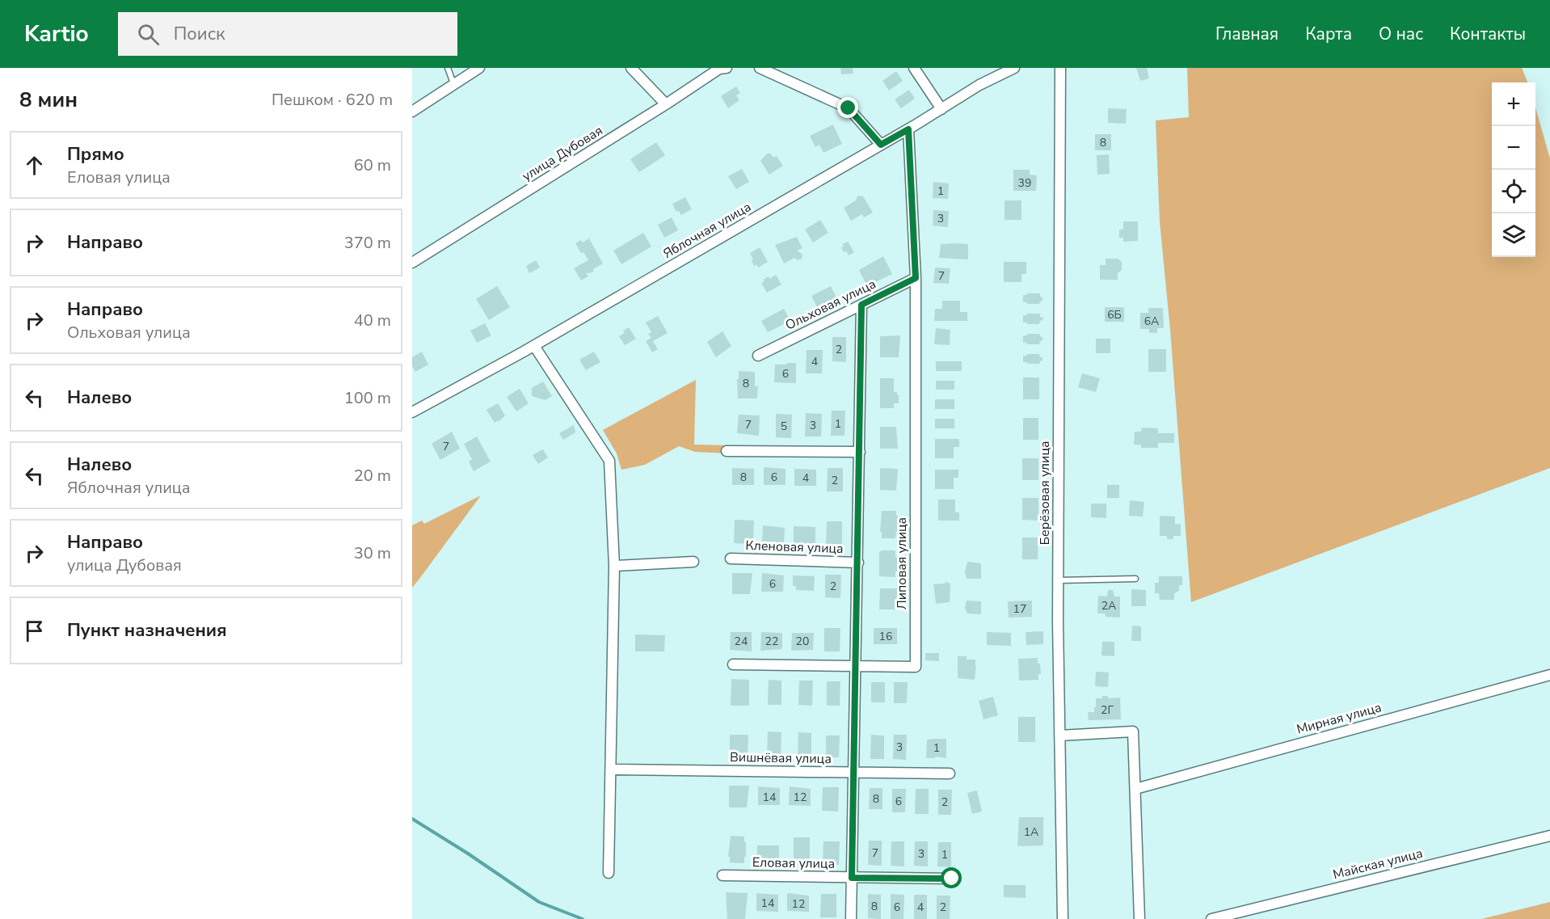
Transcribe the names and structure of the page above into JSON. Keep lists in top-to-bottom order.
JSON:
{
  "streets": {
    "street": [
      "улица Дубовая",
      "Яблочная улица",
      "Ольховая улица",
      "Берёзовая улица",
      "Кленовая улица",
      "Липовая улица",
      "Мирная улица",
      "Вишнёвая улица",
      "Еловая улица",
      "Майская улица"
    ]
  },
  "crossings": [
    ["Ольховая улица", "Липовая улица"]
  ],
  "house_numbers": [
    "8",
    "39",
    "1",
    "3",
    "7",
    "6Б",
    "6А",
    "2",
    "4",
    "6",
    "8",
    "1",
    "7",
    "3",
    "5",
    "7",
    "8",
    "6",
    "4",
    "2",
    "6",
    "2",
    "2А",
    "17",
    "16",
    "24",
    "22",
    "20",
    "2Г",
    "3",
    "1",
    "14",
    "12",
    "8",
    "6",
    "2",
    "1А",
    "7",
    "3",
    "1",
    "14",
    "12",
    "8",
    "6",
    "4",
    "2"
  ],
  "page": {
    "header": "Kartio",
    "search": "Поиск",
    "nav": [
      "Главная",
      "Карта",
      "О нас",
      "Контакты"
    ],
    "heading": ["8 мин", "Пешком · 620 m"],
    "map_buttons": ["+", "−"],
    "list": [
      ["Прямо", "Еловая улица", "60 m"],
      ["Направо", "370 m"],
      ["Направо", "Ольховая улица", "40 m"],
      ["Налево", "100 m"],
      ["Налево", "Яблочная улица", "20 m"],
      ["Направо", "улица Дубовая", "30 m"],
      "Пункт назначения"
    ]
  }
}
